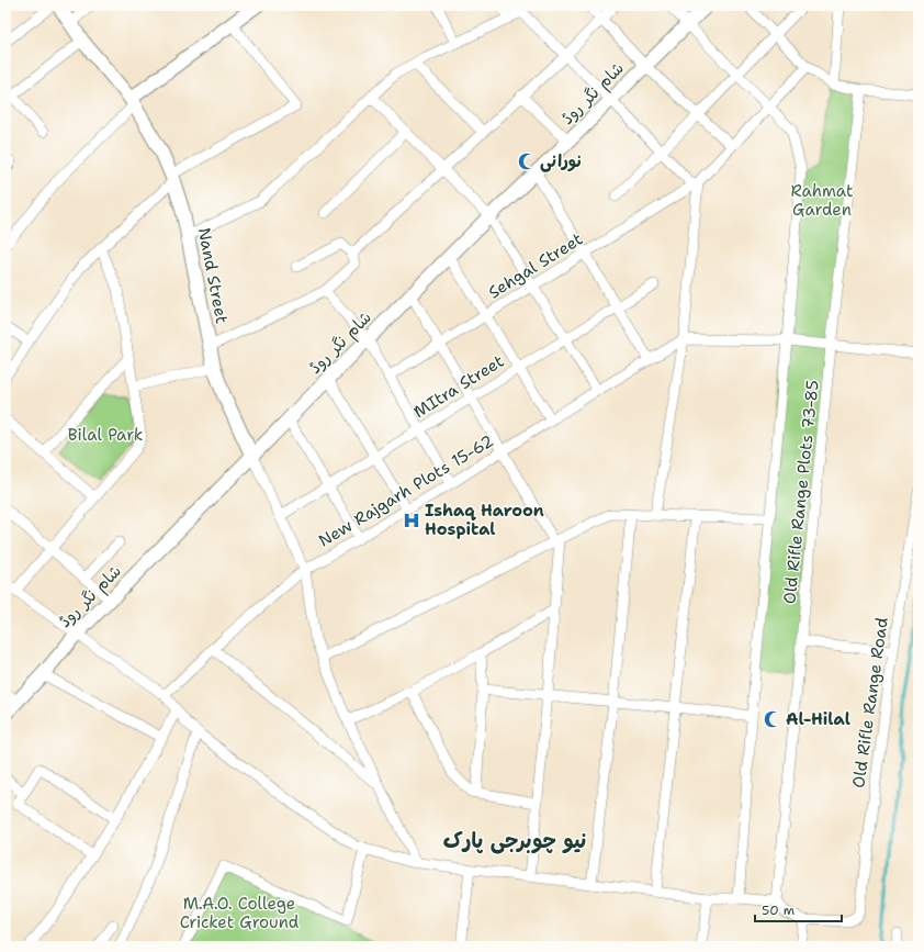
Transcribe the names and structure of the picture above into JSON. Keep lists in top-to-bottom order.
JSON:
{
  "streets": {
    "main road": ["شام نگر روڈ", "Nand Street"],
    "street": [
      "Sehgal Street",
      "MItra Street",
      "New Rajgarh Plots 15-62",
      "Old Rifle Range Plots 73-85",
      "Old Rifle Range Road"
    ]
  },
  "crossings": [
    ["شام نگر روڈ", "Nand Street"],
    ["Nand Street", "MItra Street"],
    ["Nand Street", "New Rajgarh Plots 15-62"]
  ],
  "districts": ["نیو چوبرجی پارک"],
  "parks": ["Rahmat Garden", "Bilal Park", "M.A.O. College Cricket Ground"],
  "places": {
    "mosque": ["نورانی", "Al-Hilal"],
    "hospital": ["Ishaq Haroon Hospital"]
  },
  "scale_bar": "50 m"
}
